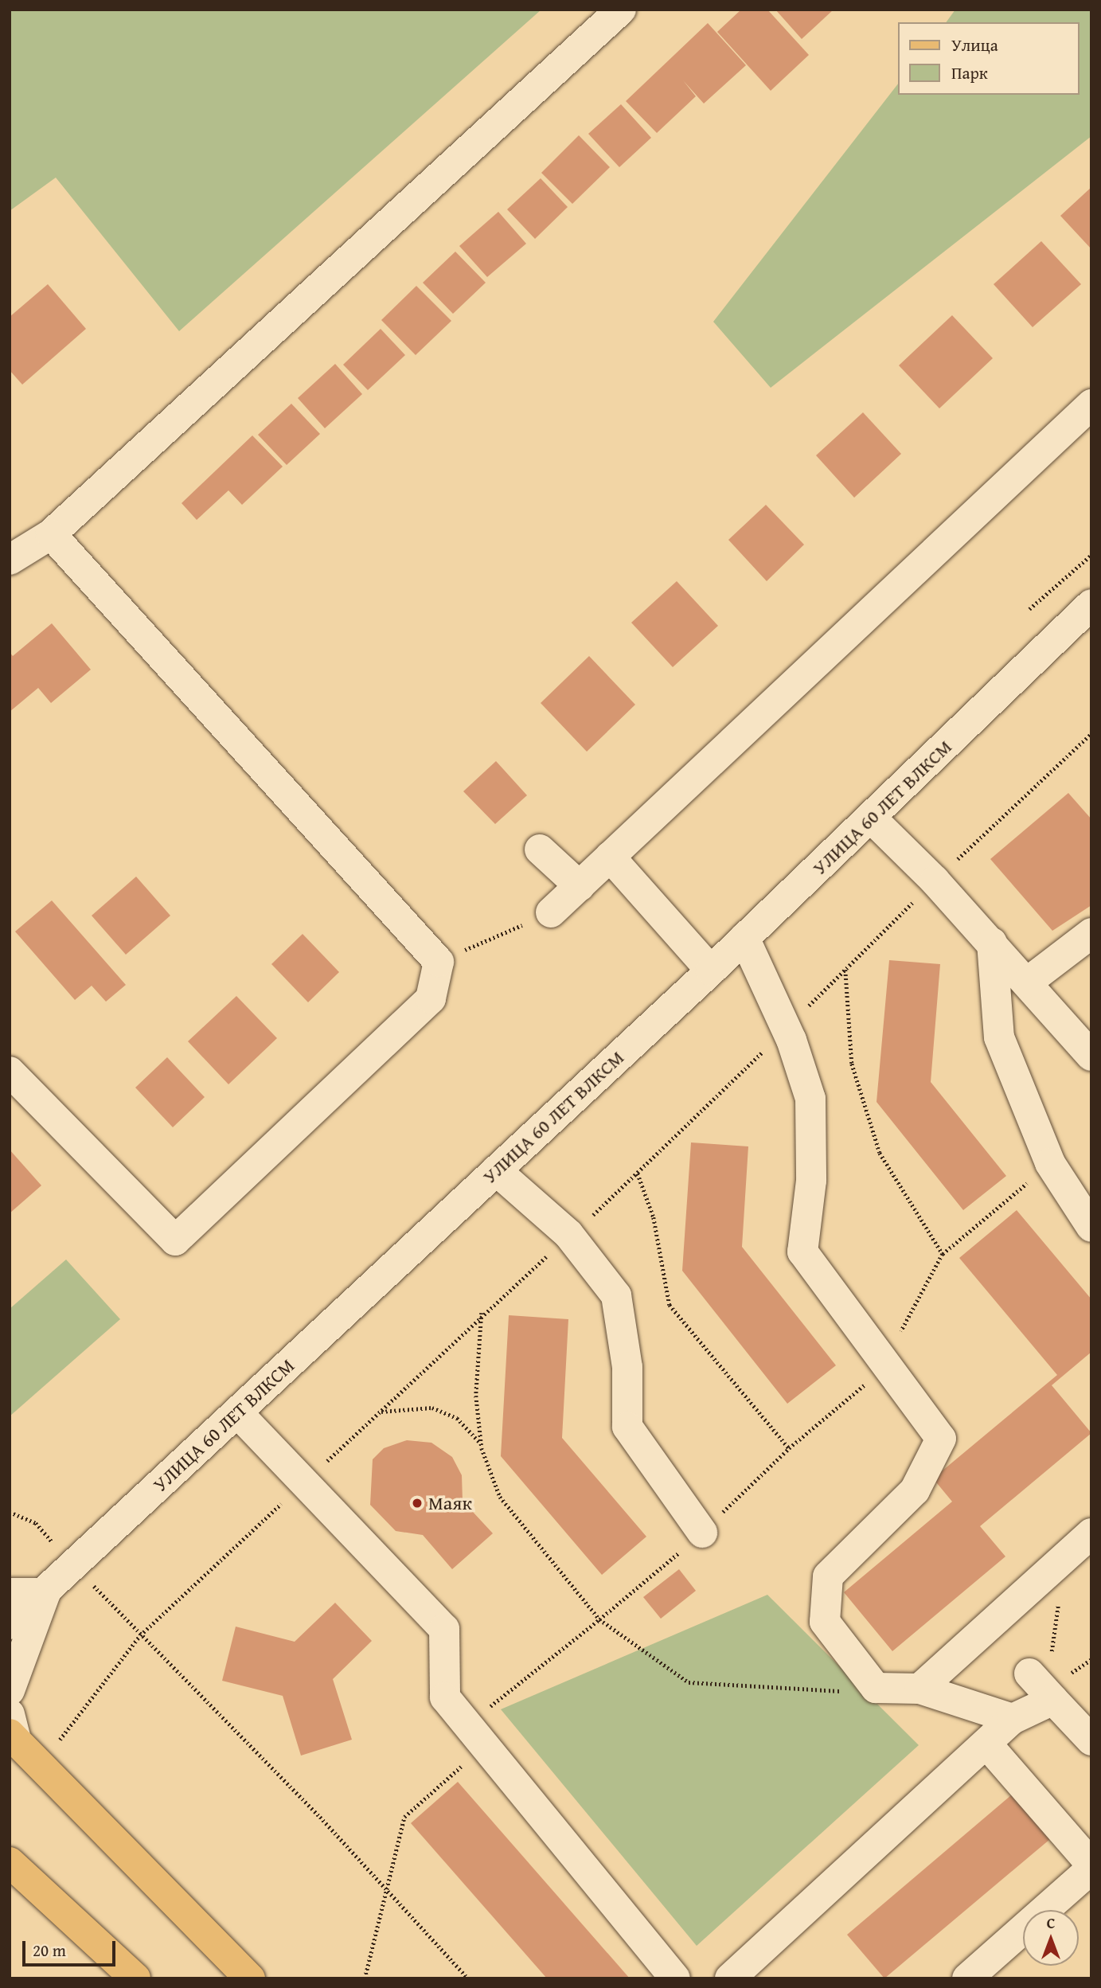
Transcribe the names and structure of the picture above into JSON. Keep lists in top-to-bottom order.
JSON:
{
  "streets": {
    "street": ["УЛИЦА 60 ЛЕТ ВЛКСМ"]
  },
  "places": ["Маяк"],
  "legend": ["Улица", "Парк"],
  "scale_bar": "20 m",
  "north": "top"
}
